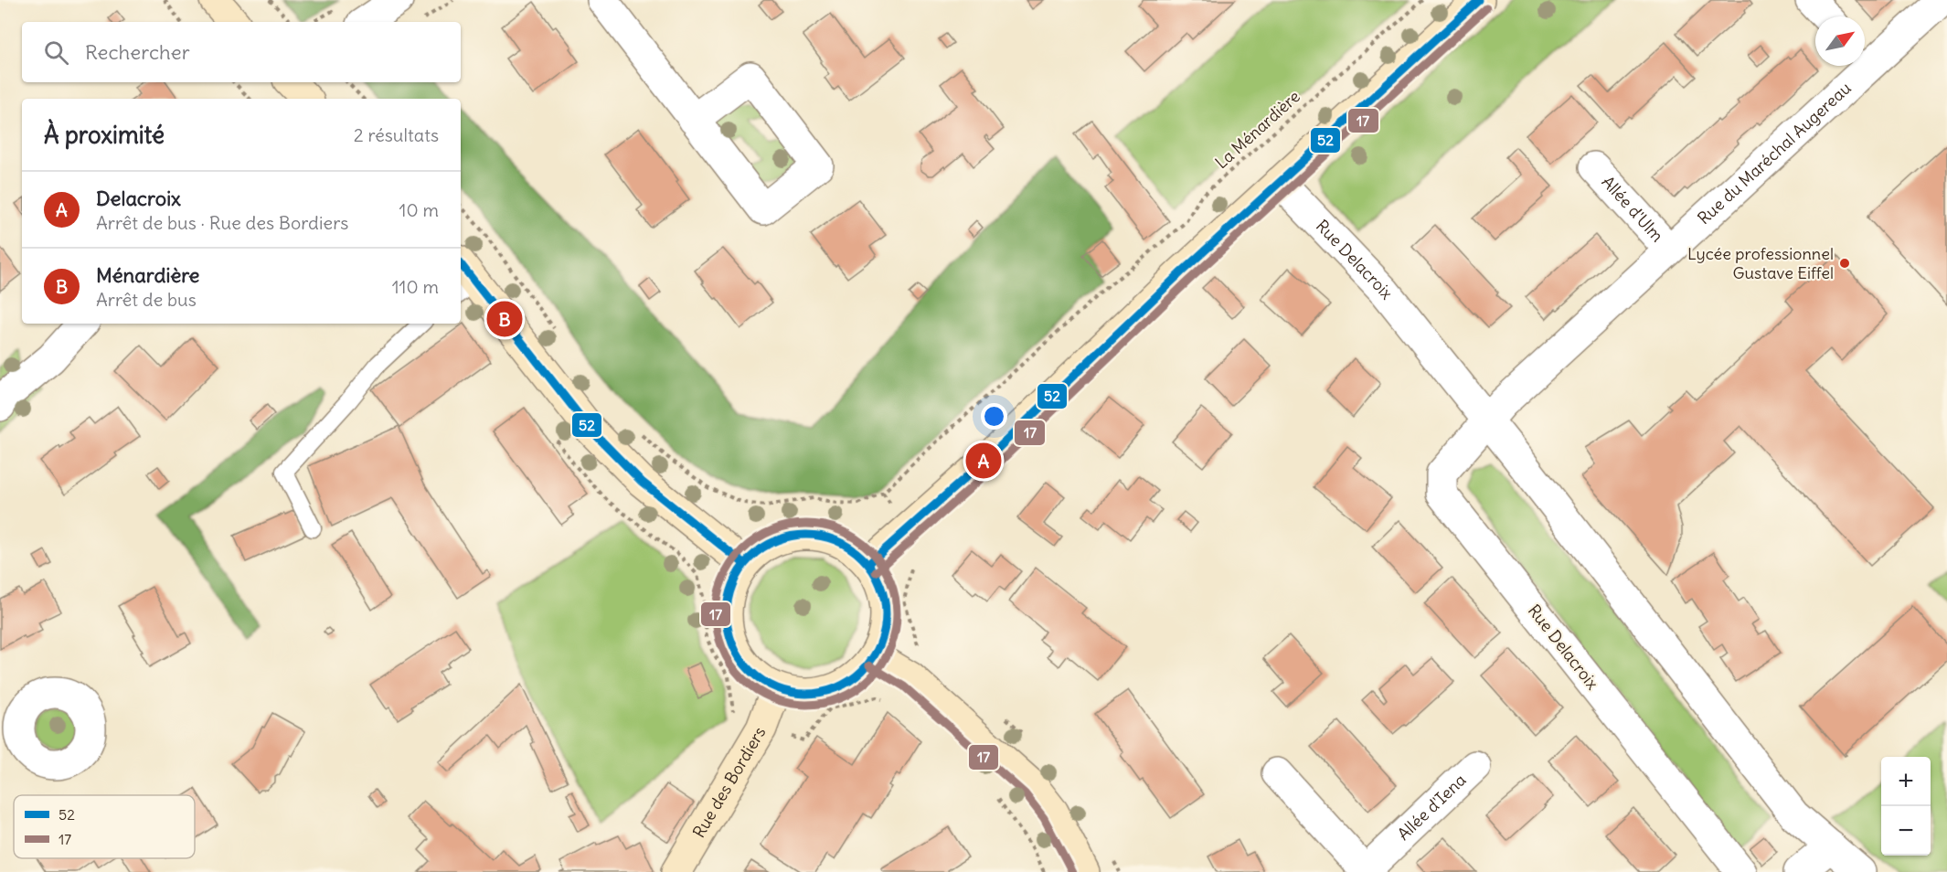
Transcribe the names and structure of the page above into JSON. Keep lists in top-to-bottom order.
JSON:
{
  "streets": {
    "main road": ["Rue des Bordiers"],
    "street": [
      "Rue du Maréchal Augereau",
      "Allée d'Ulm",
      "Rue Delacroix",
      "Allée d'Iena"
    ],
    "path": ["La Ménardière"]
  },
  "crossings": [
    ["Rue du Maréchal Augereau", "Allée d'Ulm"],
    ["Rue du Maréchal Augereau", "Rue Delacroix"]
  ],
  "places": ["Lycée professionnel Gustave Eiffel"],
  "lines": ["transit line 52", "transit line 17"],
  "legend": ["52", "17"],
  "north": "top right",
  "page": {
    "search": "Rechercher",
    "heading": ["À proximité", "2 résultats"],
    "list": [
      {
        "mark": "A",
        "name": "Delacroix",
        "note": "Arrêt de bus · Rue des Bordiers",
        "value": "10 m"
      },
      {
        "mark": "B",
        "name": "Ménardière",
        "note": "Arrêt de bus",
        "value": "110 m"
      }
    ],
    "pins": ["B", "A"],
    "map_buttons": ["+", "−"]
  }
}
